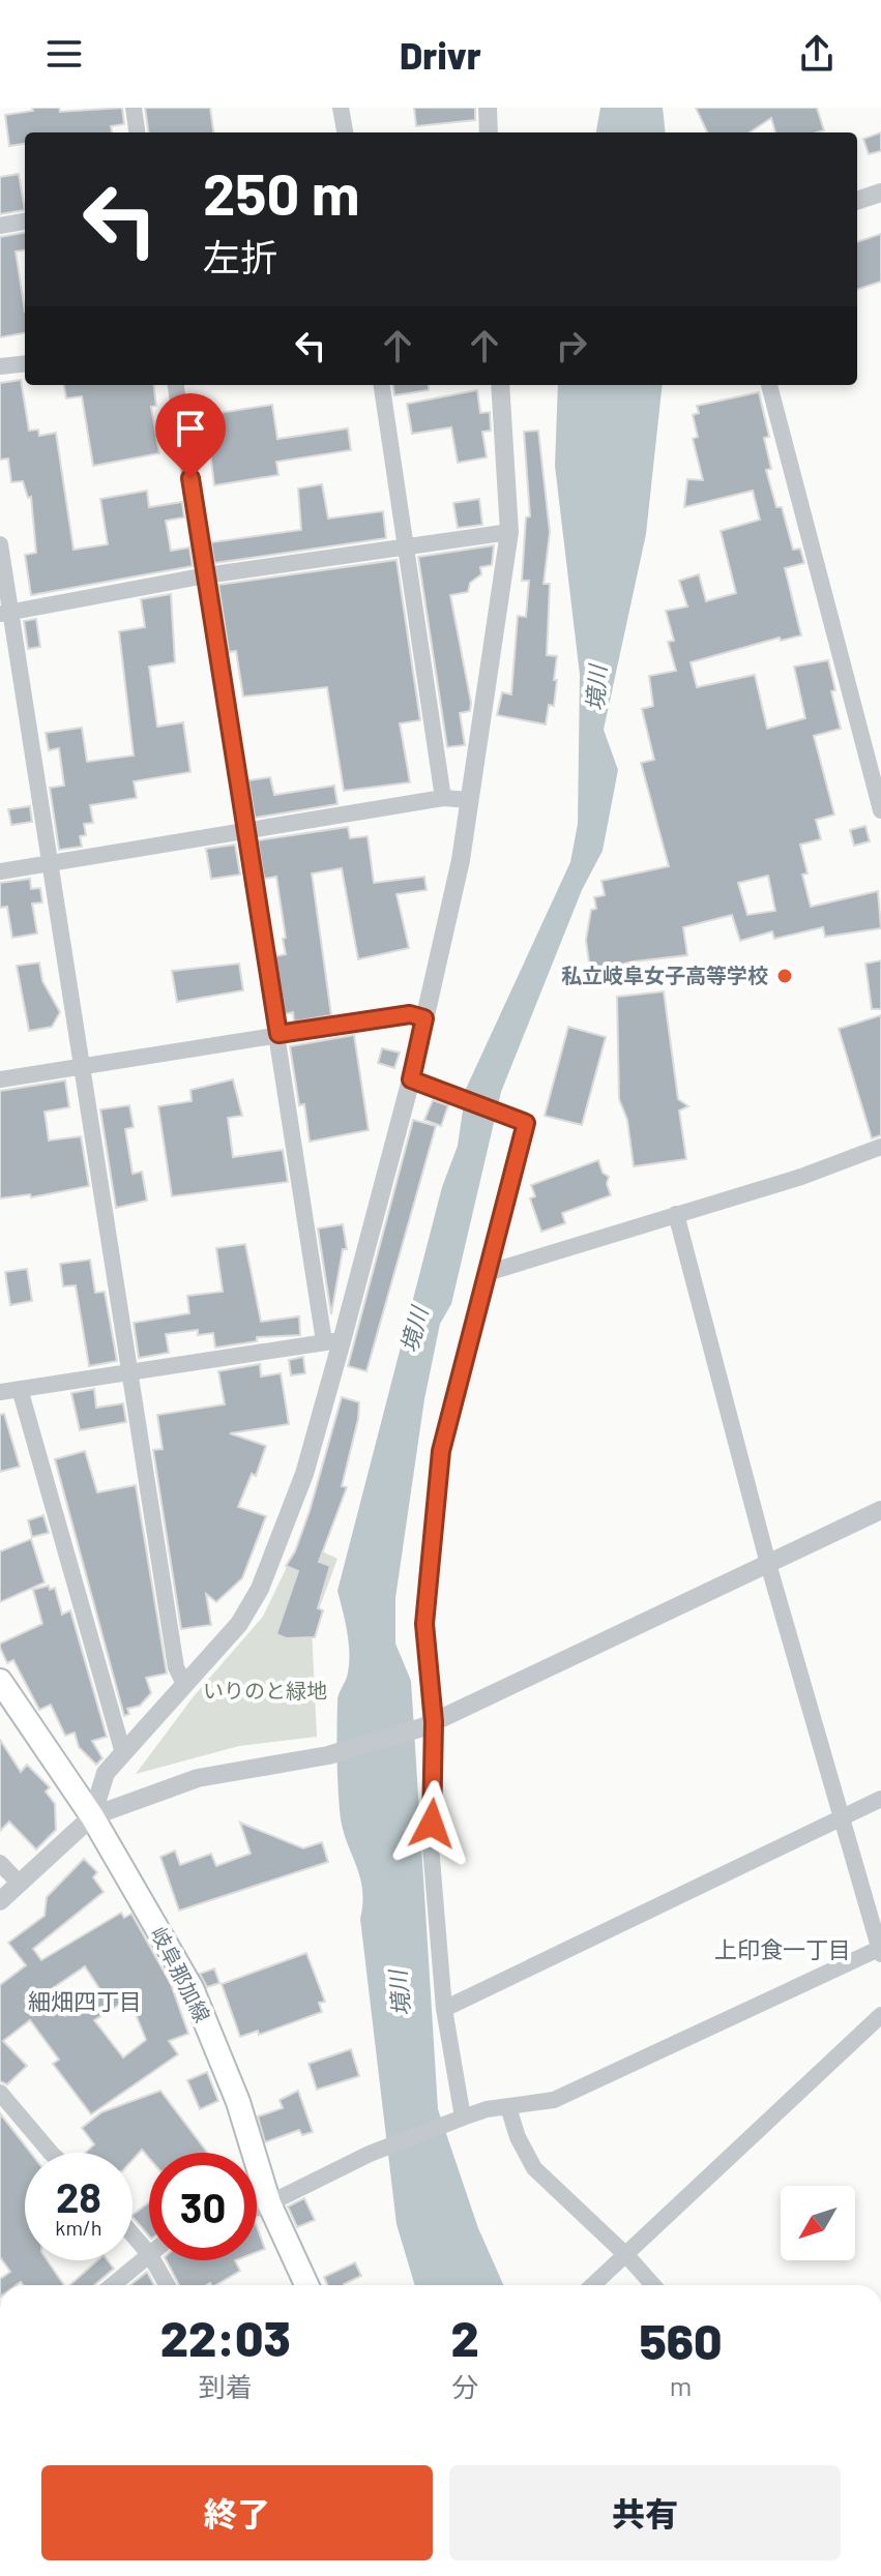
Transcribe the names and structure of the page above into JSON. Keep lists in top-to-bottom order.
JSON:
{
  "streets": {
    "main road": ["岐阜那加線"]
  },
  "districts": ["上印食一丁目", "細畑四丁目"],
  "water": ["境川"],
  "parks": ["いりのと緑地"],
  "places": ["私立岐阜女子高等学校"],
  "north": "bottom left",
  "page": {
    "header": "Drivr",
    "turn": ["250 m", "左折"],
    "speed": "28 km/h",
    "limit": "30",
    "eta": [
      "22:03",
      "到着",
      "2",
      "分",
      "560",
      "m"
    ],
    "buttons": ["終了", "共有"]
  }
}
